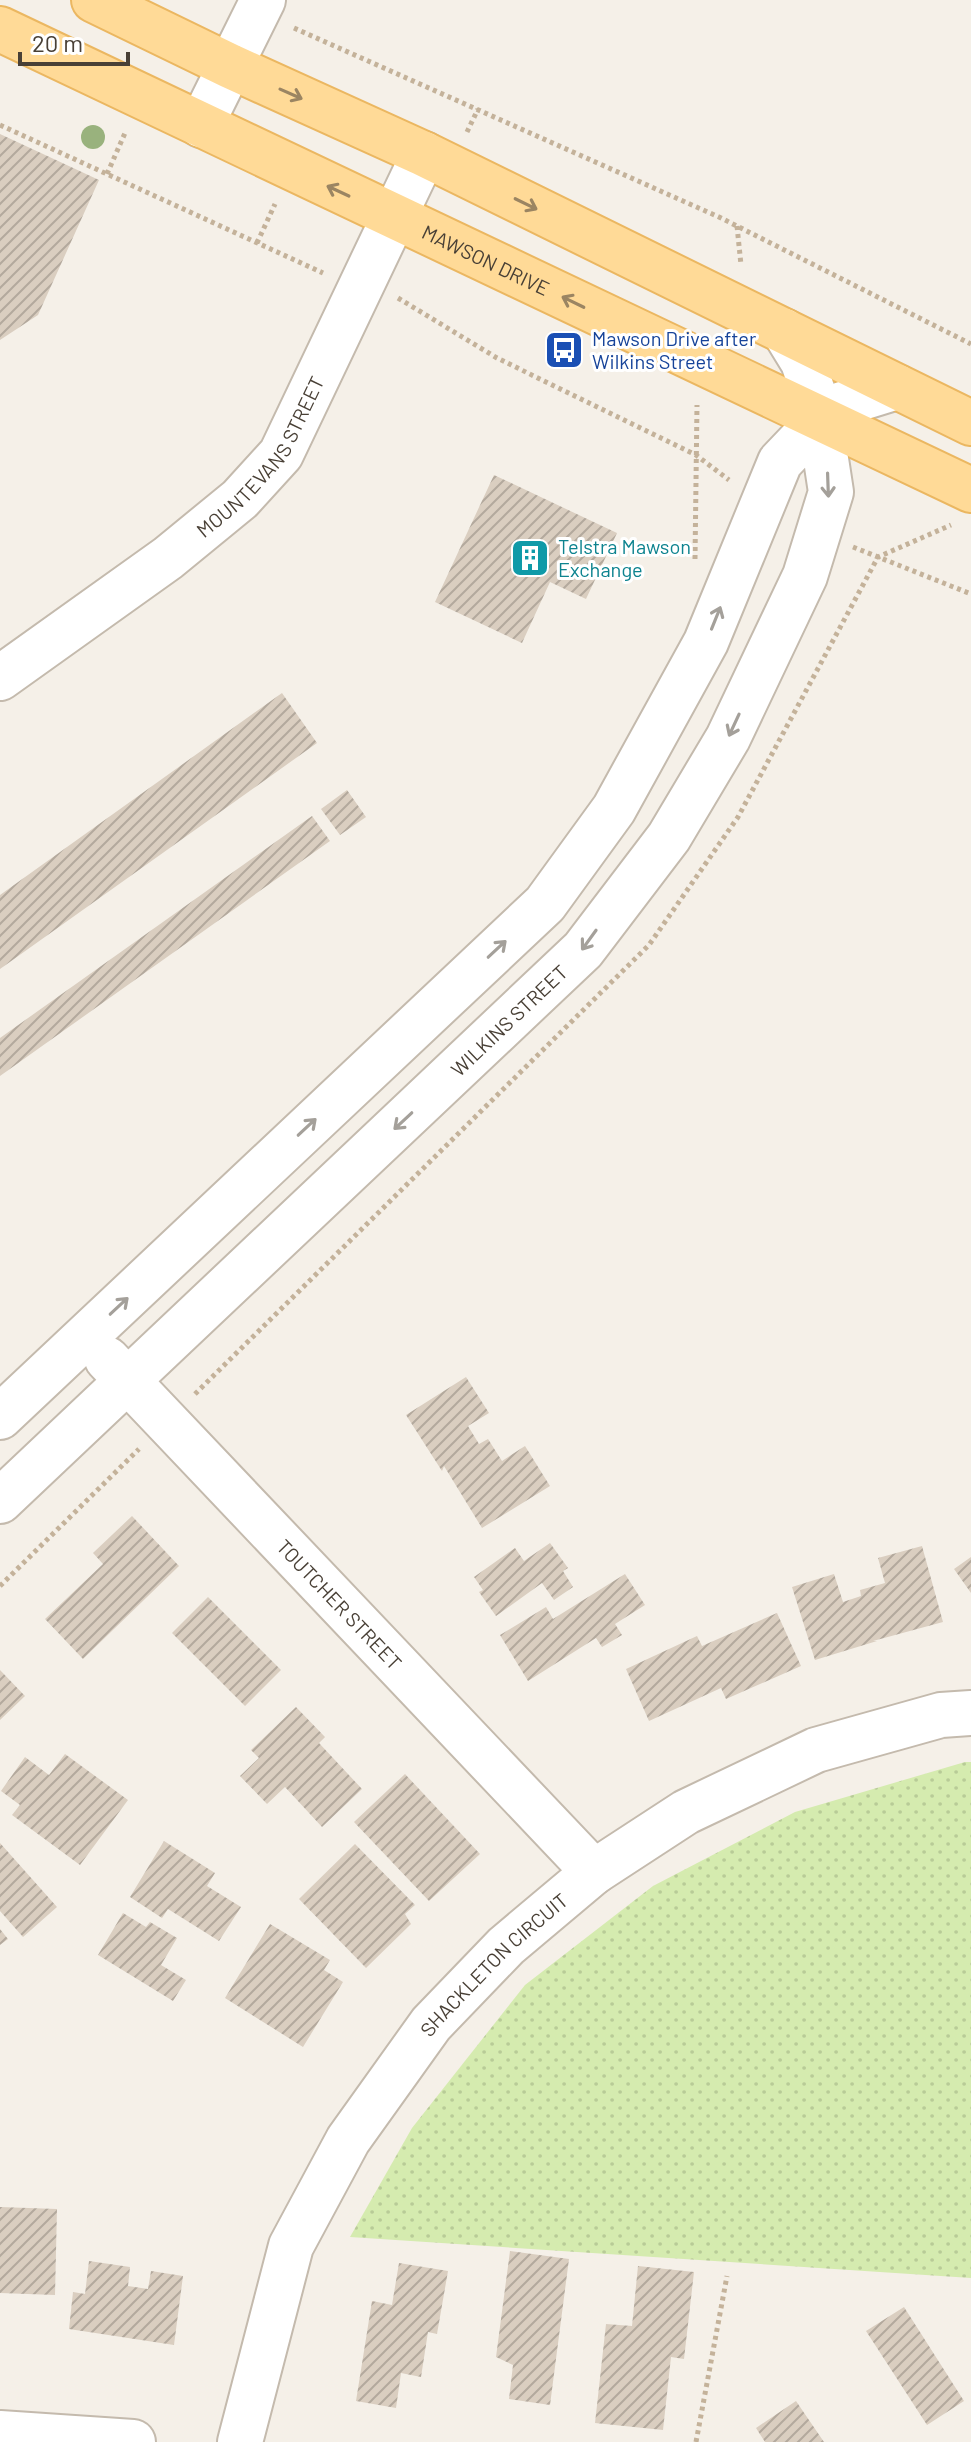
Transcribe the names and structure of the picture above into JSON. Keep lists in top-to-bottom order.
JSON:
{
  "streets": {
    "main road": ["MAWSON DRIVE"],
    "street": [
      "MOUNTEVANS STREET",
      "WILKINS STREET",
      "TOUTCHER STREET",
      "SHACKLETON CIRCUIT"
    ]
  },
  "crossings": [
    ["MAWSON DRIVE", "MOUNTEVANS STREET"],
    ["MAWSON DRIVE", "WILKINS STREET"],
    ["WILKINS STREET", "TOUTCHER STREET"],
    ["TOUTCHER STREET", "SHACKLETON CIRCUIT"]
  ],
  "places": {
    "bus stop": ["Mawson Drive after Wilkins Street"],
    "building": ["Telstra Mawson Exchange"]
  },
  "scale_bar": "20 m"
}
